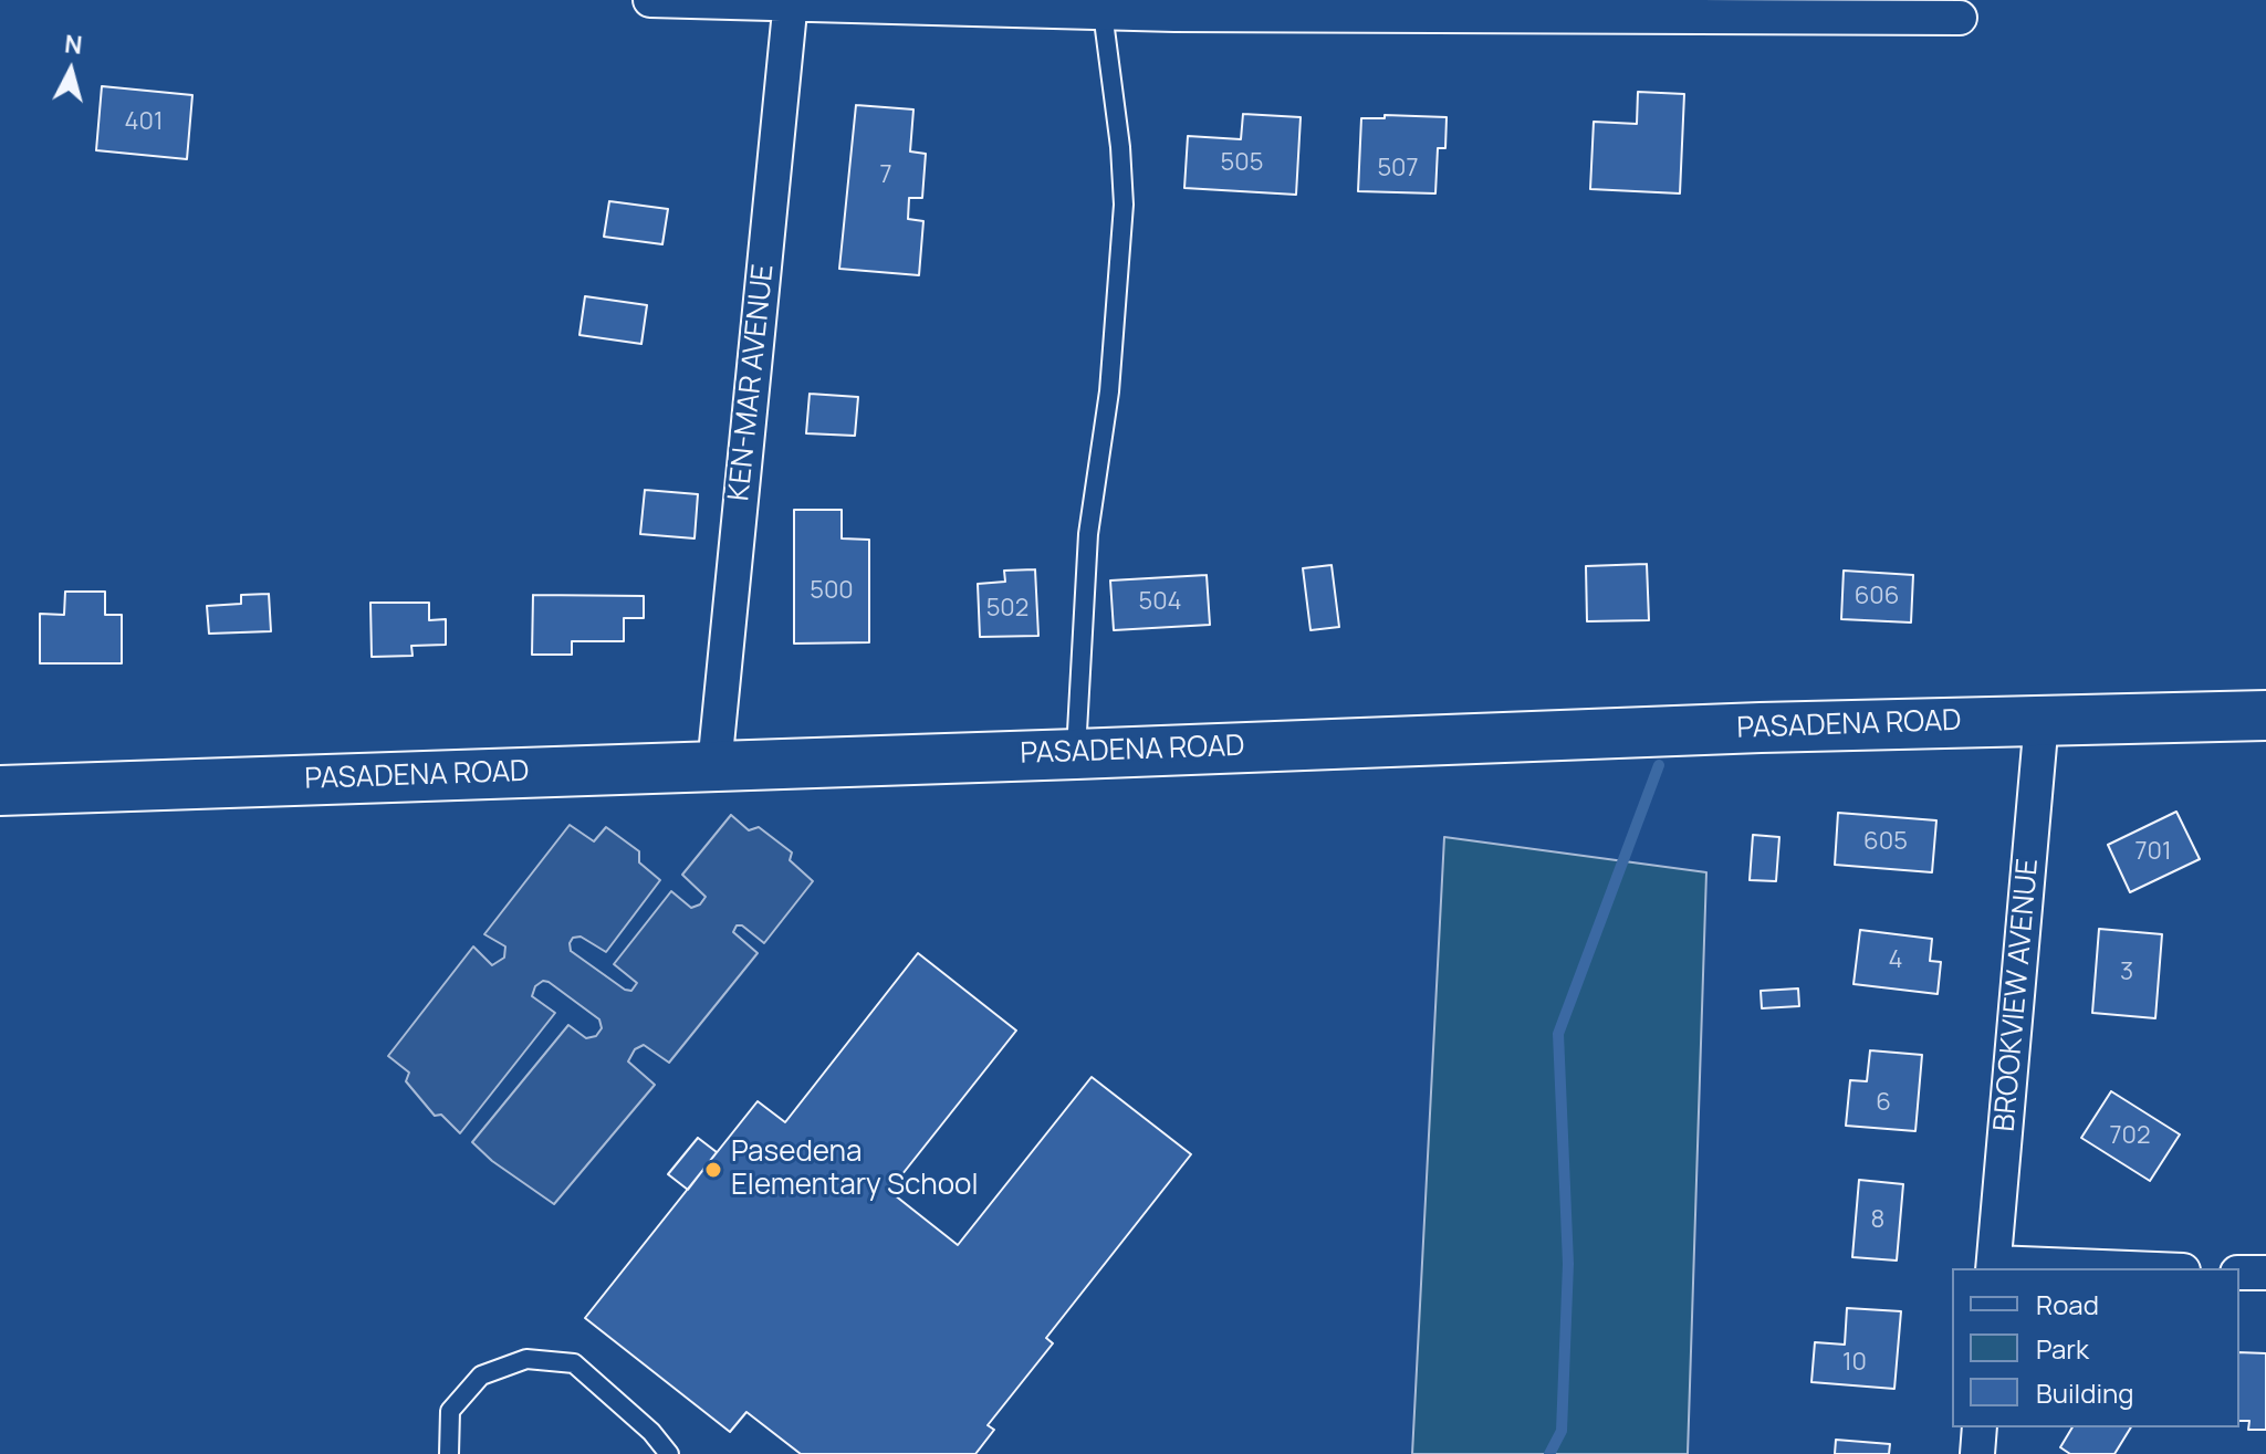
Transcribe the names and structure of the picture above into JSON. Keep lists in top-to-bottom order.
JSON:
{
  "streets": {
    "main road": ["PASADENA ROAD"],
    "street": ["KEN-MAR AVENUE", "BROOKVIEW AVENUE"]
  },
  "crossings": [
    ["KEN-MAR AVENUE", "PASADENA ROAD"],
    ["PASADENA ROAD", "BROOKVIEW AVENUE"]
  ],
  "places": ["Pasedena Elementary School"],
  "house_numbers": [
    "401",
    "505",
    "507",
    "7",
    "500",
    "606",
    "504",
    "502",
    "605",
    "701",
    "4",
    "3",
    "6",
    "702",
    "8",
    "10"
  ],
  "legend": ["Road", "Park", "Building"],
  "north": "top"
}
